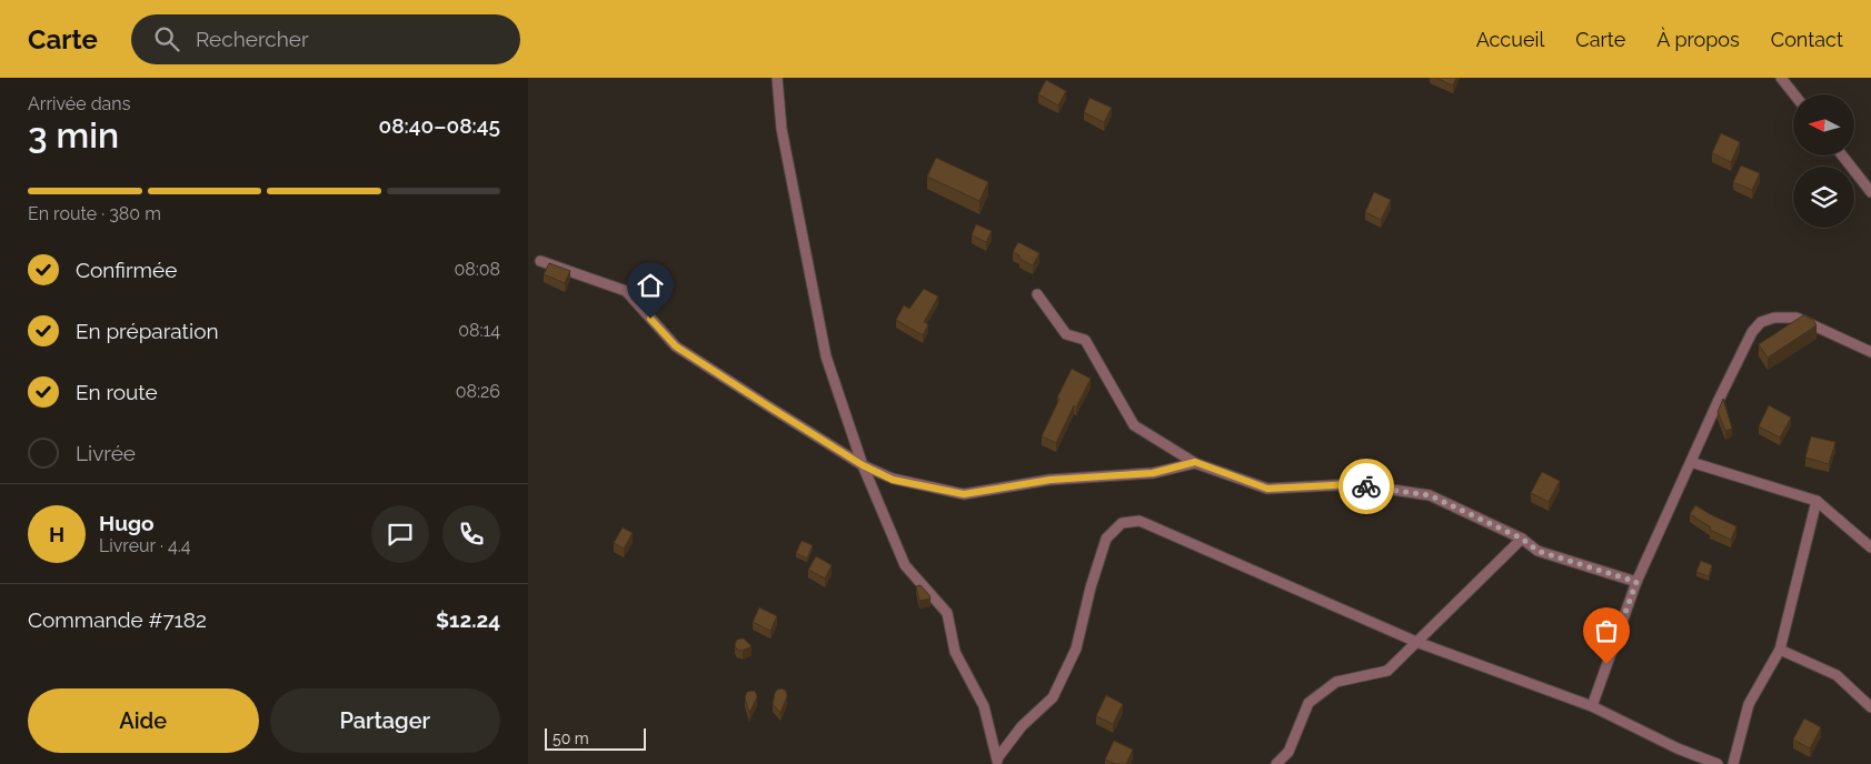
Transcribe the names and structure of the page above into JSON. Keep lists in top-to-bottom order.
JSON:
{
  "scale_bar": "50 m",
  "north": "left",
  "page": {
    "header": "Carte",
    "search": "Rechercher",
    "nav": [
      "Accueil",
      "Carte",
      "À propos",
      "Contact"
    ],
    "heading": ["3 min", "Arrivée dans", "08:40–08:45"],
    "panel": [
      "Hugo",
      "Livreur · 4.4",
      "Commande #7182",
      "$12.24"
    ],
    "bar": "En route · 380 m",
    "list": [
      ["Confirmée", "08:08"],
      ["En préparation", "08:14"],
      ["En route", "08:26"],
      "Livrée"
    ],
    "round": "H",
    "buttons": ["Aide", "Partager"],
    "scale": "50 m"
  }
}
